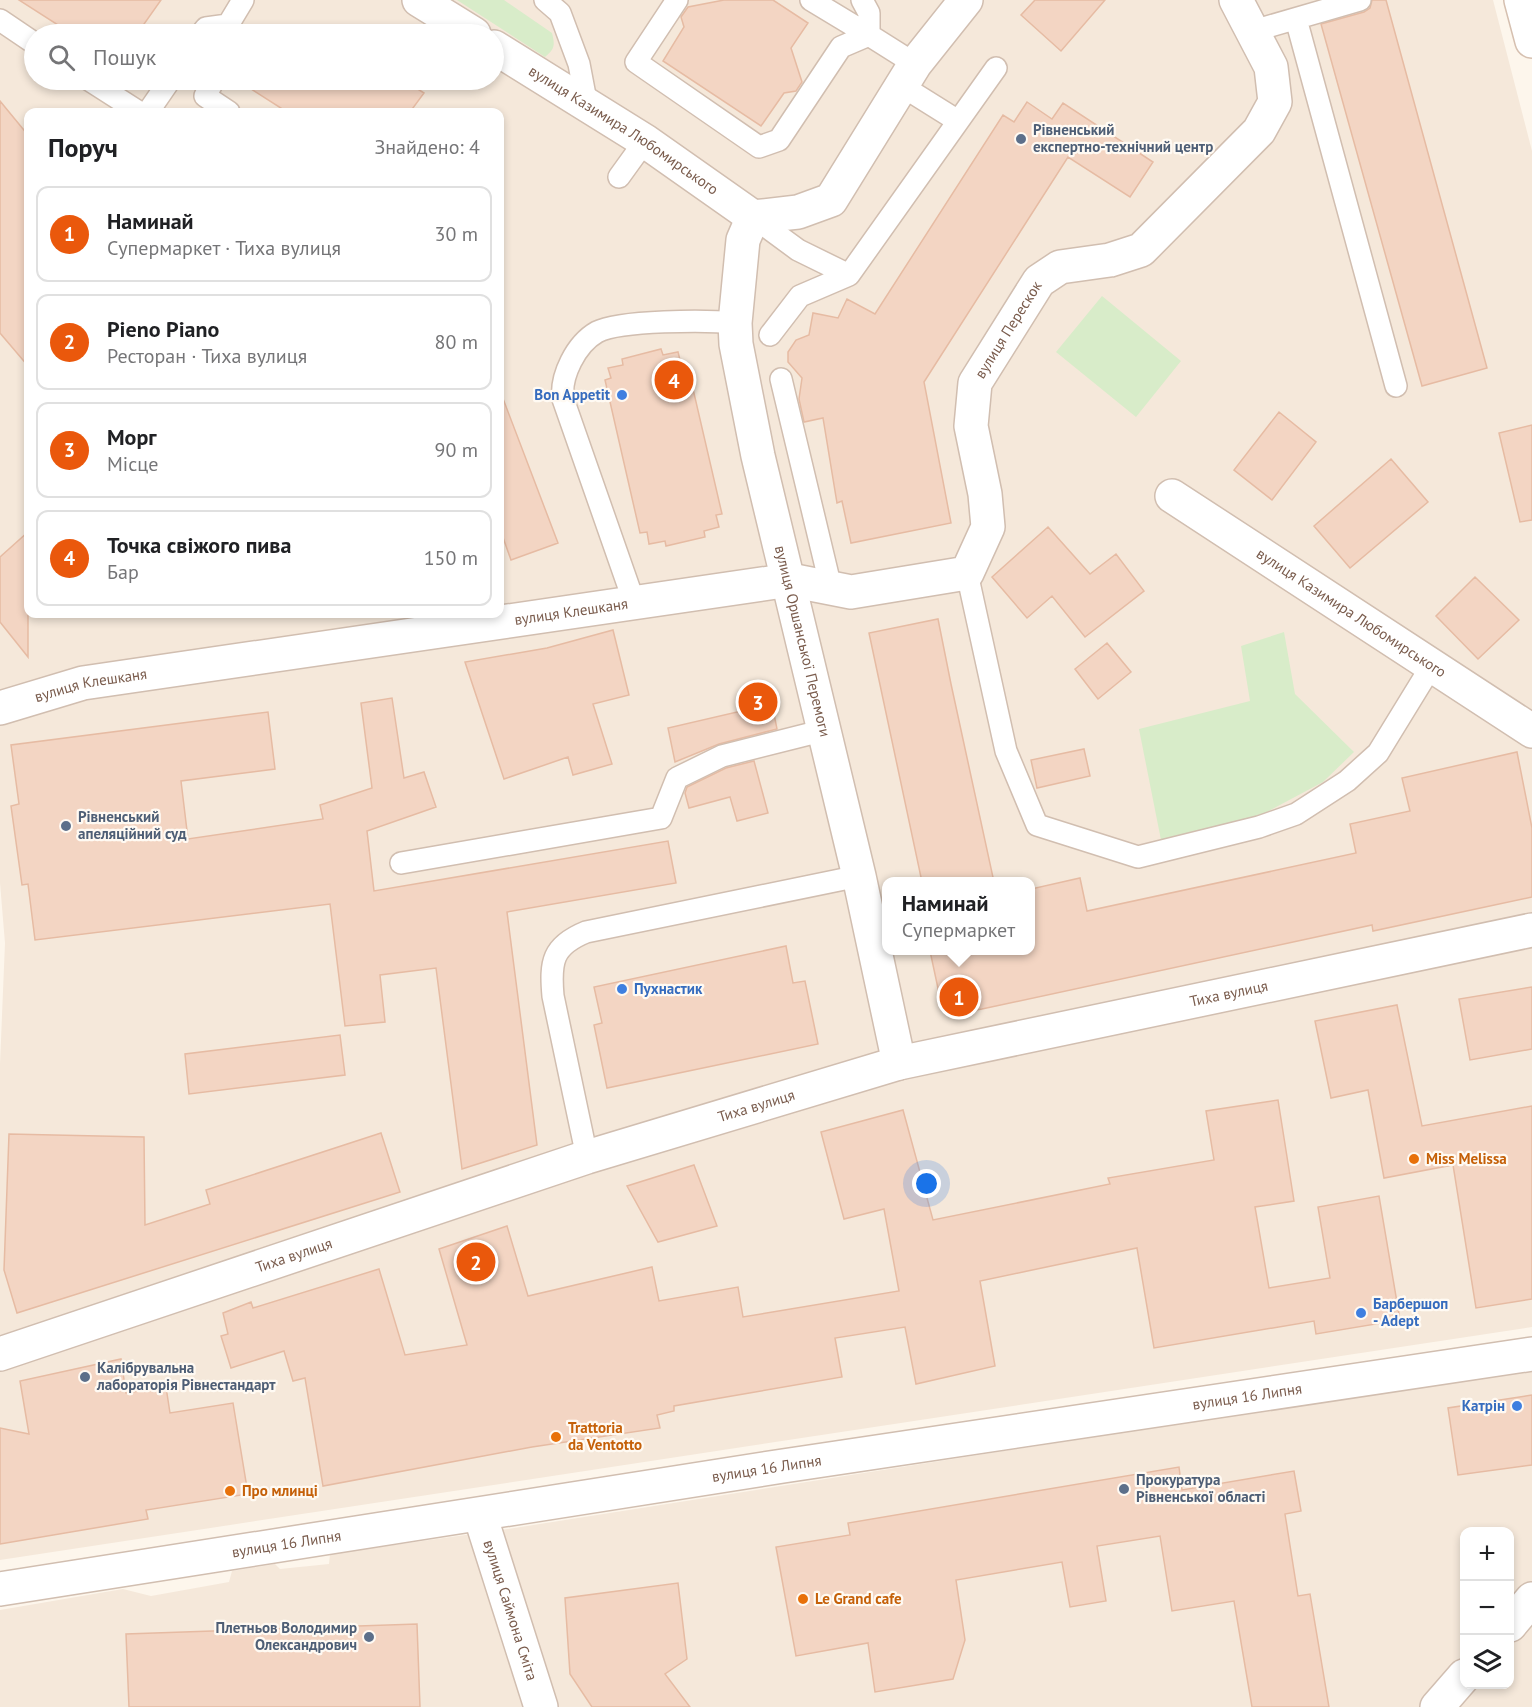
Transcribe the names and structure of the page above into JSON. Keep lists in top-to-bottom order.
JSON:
{
  "streets": {
    "street": [
      "вулиця Казимира Любомирського",
      "вулиця Перескок",
      "вулиця Клешканя",
      "вулиця Оршанської Перемоги",
      "Тиха вулиця",
      "вулиця 16 Липня",
      "вулиця Саймона Сміта"
    ]
  },
  "crossings": [
    ["вулиця Казимира Любомирського", "вулиця Оршанської Перемоги"],
    ["вулиця Перескок", "вулиця Клешканя"],
    ["вулиця Клешканя", "вулиця Оршанської Перемоги"],
    ["вулиця Оршанської Перемоги", "Тиха вулиця"],
    ["вулиця 16 Липня", "вулиця Саймона Сміта"]
  ],
  "places": [
    "Рівненський експертно-технічний центр",
    "Bon Appetit",
    "Рівненський апеляційний суд",
    "Пухнастик",
    "Miss Melissa",
    "Барбершоп - Adept",
    "Калібрувальна лабораторія Рівнестандарт",
    "Катрін",
    "Trattoria da Ventotto",
    "Прокуратура Рівненської області",
    "Про млинці",
    "Le Grand cafe",
    "Плетньов Володимир Олександрович"
  ],
  "page": {
    "search": "Пошук",
    "heading": ["Поруч", "Знайдено: 4"],
    "list": [
      {
        "mark": "1",
        "name": "Наминай",
        "note": "Супермаркет · Тиха вулиця",
        "value": "30 m"
      },
      {
        "mark": "2",
        "name": "Pieno Piano",
        "note": "Ресторан · Тиха вулиця",
        "value": "80 m"
      },
      {
        "mark": "3",
        "name": "Морг",
        "note": "Місце",
        "value": "90 m"
      },
      {
        "mark": "4",
        "name": "Точка свіжого пива",
        "note": "Бар",
        "value": "150 m"
      }
    ],
    "pins": [
      "4",
      "3",
      "1",
      "2"
    ],
    "popup": ["Наминай", "Супермаркет"],
    "map_buttons": ["+", "−"]
  }
}
